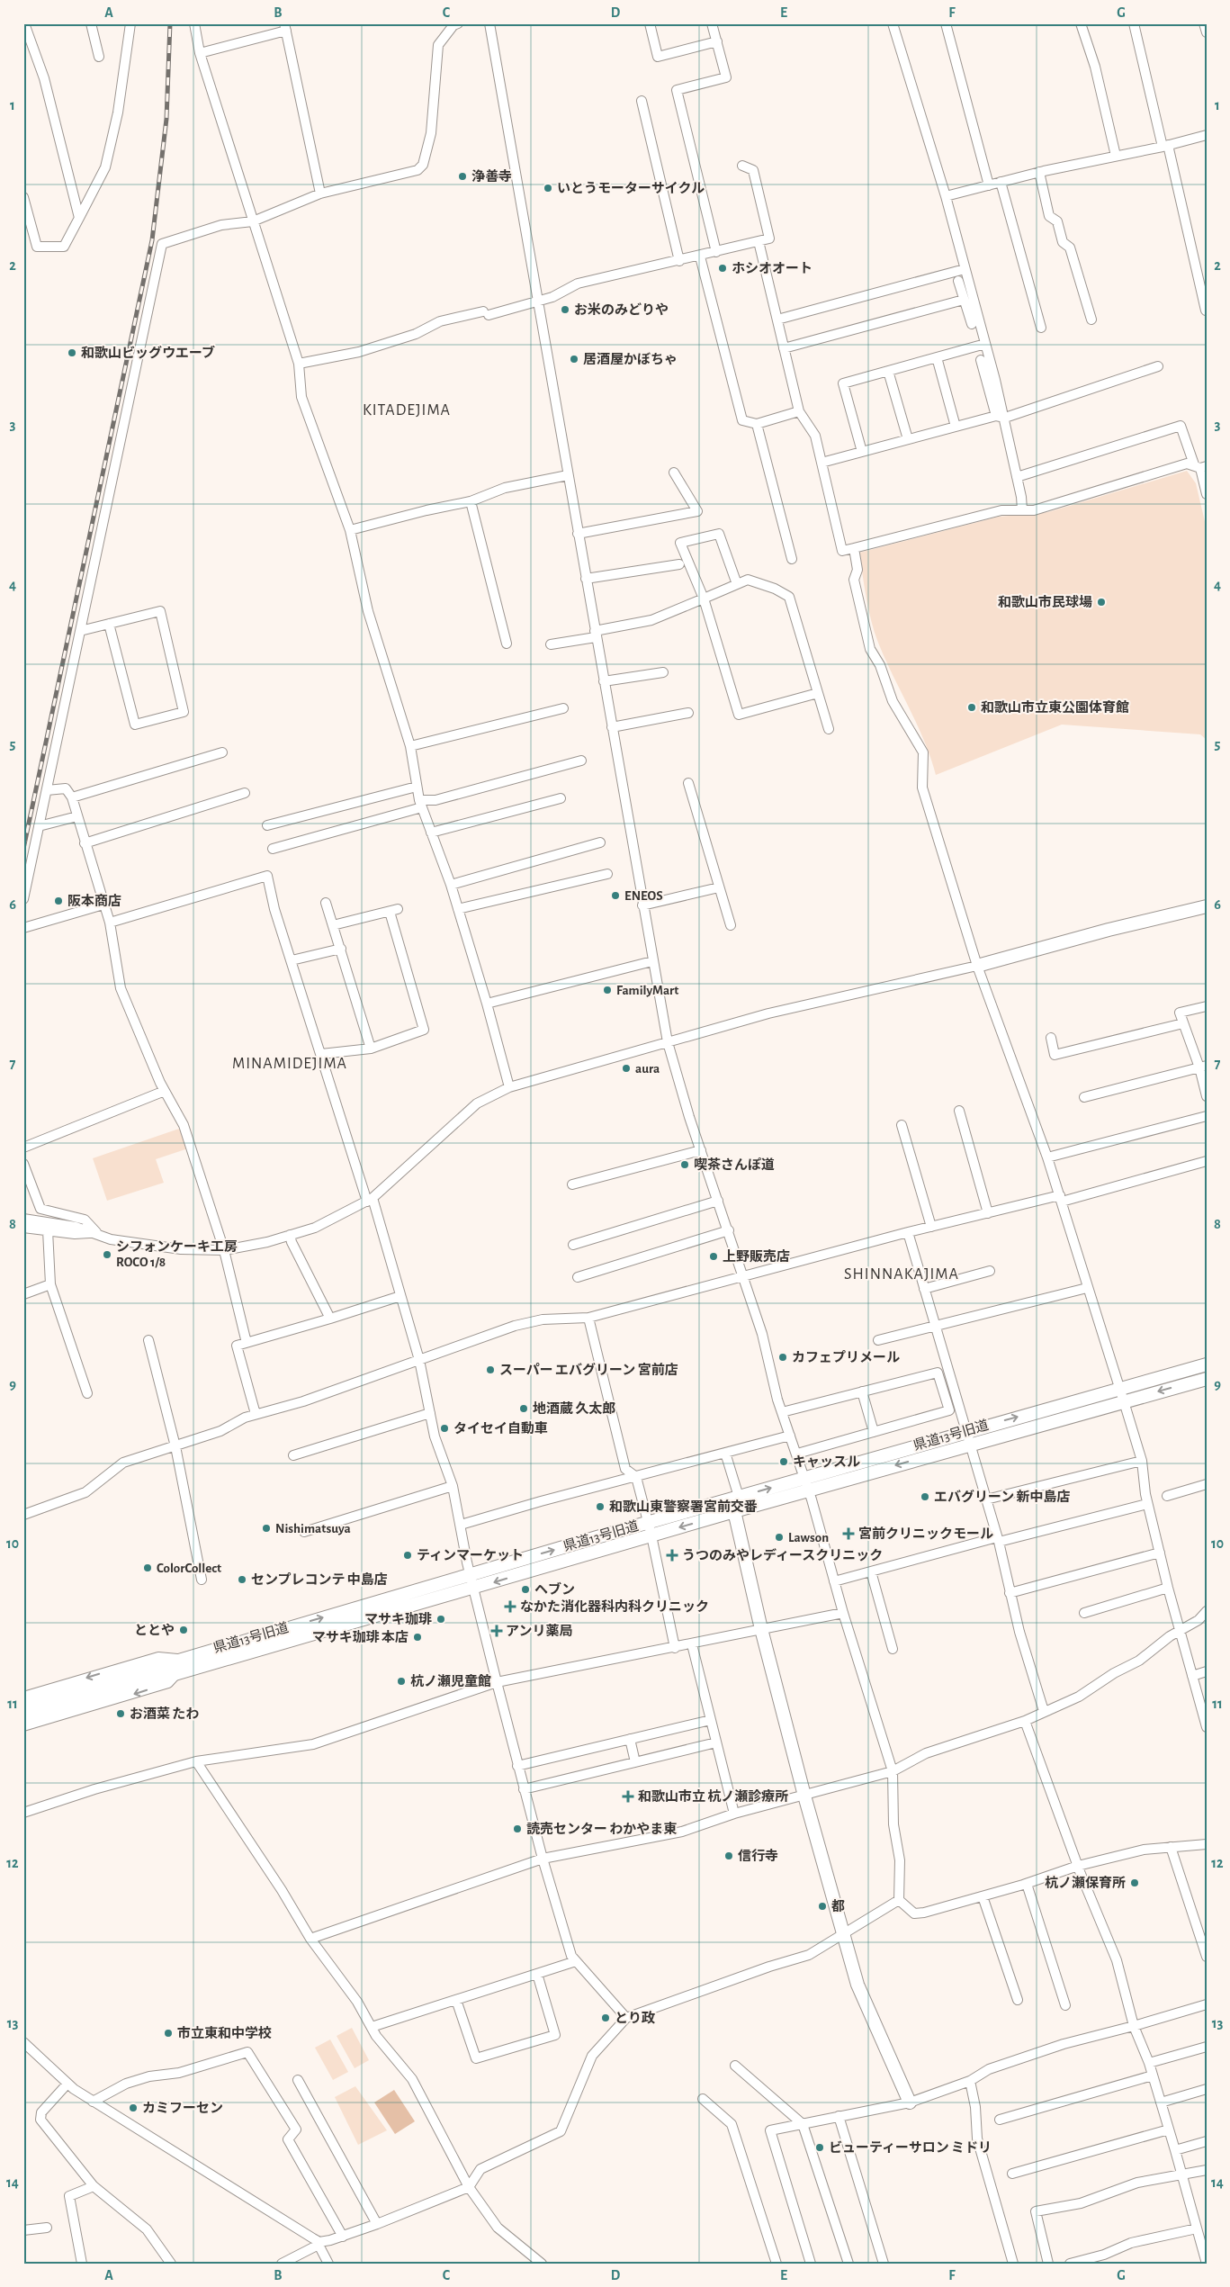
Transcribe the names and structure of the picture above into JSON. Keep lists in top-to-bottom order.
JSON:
{
  "streets": {
    "street": ["県道13号旧道"]
  },
  "districts": ["KITADEJIMA", "MINAMIDEJIMA", "SHINNAKAJIMA"],
  "places": {
    "other": [
      "浄善寺",
      "いとうモーターサイクル",
      "ホシオオート",
      "お米のみどりや",
      "和歌山ビッグウエーブ",
      "居酒屋かぼちゃ",
      "和歌山市民球場",
      "和歌山市立東公園体育館",
      "ENEOS",
      "阪本商店",
      "FamilyMart",
      "aura",
      "喫茶さんぽ道",
      "シフォンケーキ工房 ROCO 1/8",
      "上野販売店",
      "カフェプリメール",
      "スーパー エバグリーン 宮前店",
      "地酒蔵 久太郎",
      "タイセイ自動車",
      "キャッスル",
      "エバグリーン 新中島店",
      "和歌山東警察署宮前交番",
      "Nishimatsuya",
      "Lawson",
      "ティンマーケット",
      "ColorCollect",
      "センプレコンテ 中島店",
      "ヘブン",
      "マサキ珈琲",
      "ととや",
      "マサキ珈琲 本店",
      "杭ノ瀬児童館",
      "お酒菜 たわ",
      "読売センター わかやま東",
      "信行寺",
      "杭ノ瀬保育所",
      "都",
      "とり政",
      "市立東和中学校",
      "カミフーセン",
      "ビューティーサロン ミドリ"
    ],
    "health": [
      "宮前クリニックモール",
      "うつのみやレディースクリニック",
      "なかた消化器科内科クリニック",
      "アンリ薬局",
      "和歌山市立 杭ノ瀬診療所"
    ]
  },
  "grid": {
    "columns": [
      "A",
      "B",
      "C",
      "D",
      "E",
      "F",
      "G"
    ],
    "rows": [
      "1",
      "2",
      "3",
      "4",
      "5",
      "6",
      "7",
      "8",
      "9",
      "10",
      "11",
      "12",
      "13",
      "14"
    ]
  }
}
